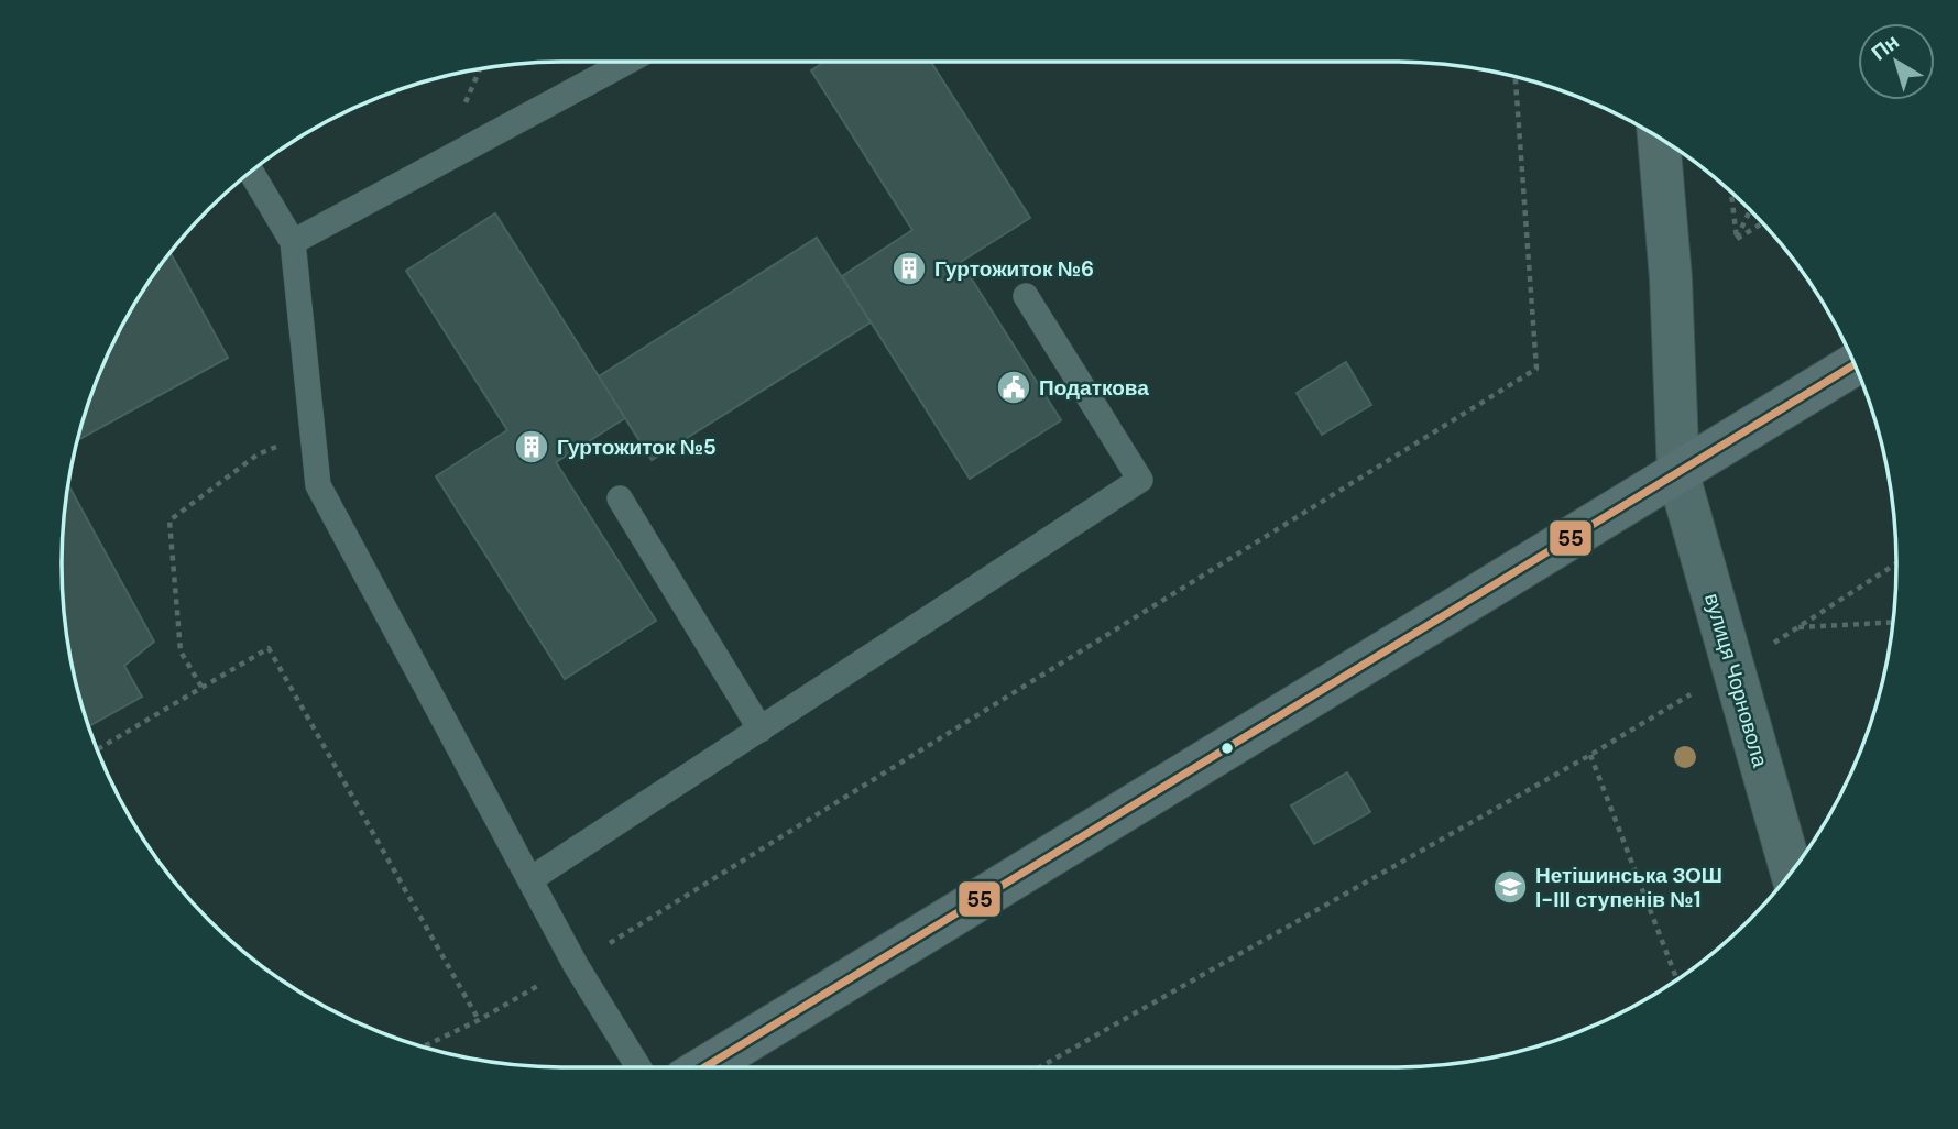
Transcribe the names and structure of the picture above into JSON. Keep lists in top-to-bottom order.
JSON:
{
  "streets": {
    "street": ["вулиця Чорновола"]
  },
  "places": {
    "building": ["Гуртожиток №6", "Гуртожиток №5"],
    "public building": ["Податкова"],
    "school or university": ["Нетішинська ЗОШ І-ІІІ ступенів №1"]
  },
  "lines": ["transit line 55"],
  "north": "top left"
}
